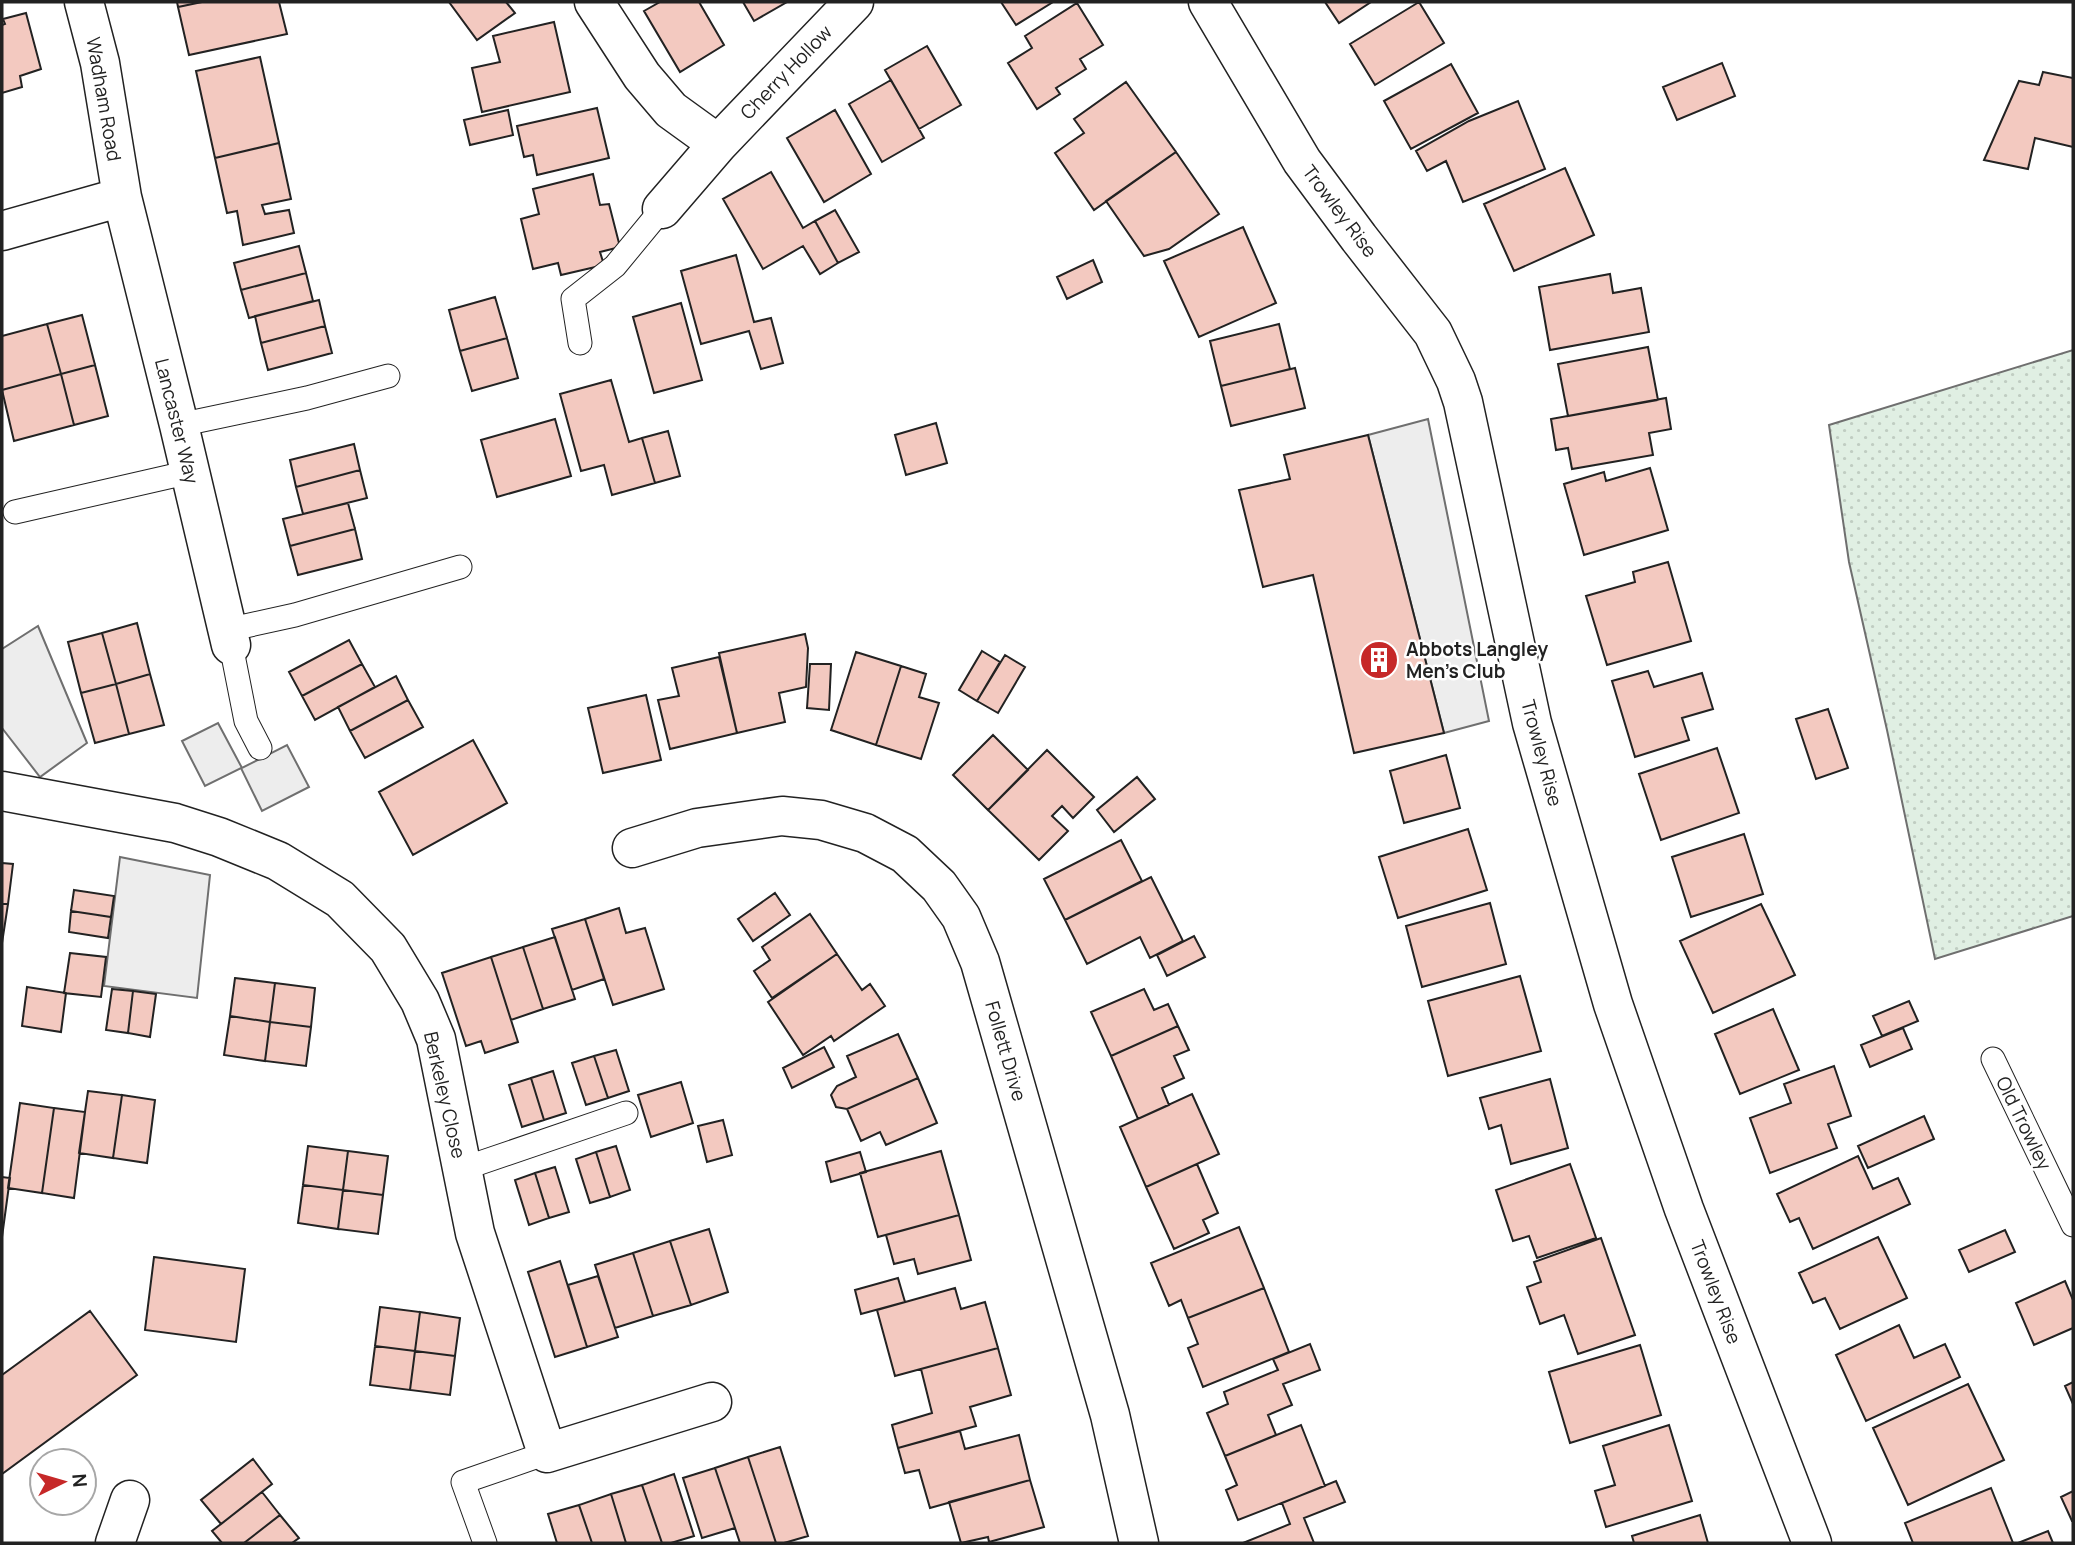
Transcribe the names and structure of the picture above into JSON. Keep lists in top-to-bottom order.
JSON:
{
  "streets": {
    "street": [
      "Cherry Hollow",
      "Wadham Road",
      "Trowley Rise",
      "Lancaster Way",
      "Follett Drive",
      "Berkeley Close"
    ],
    "lane": ["Old Trowley"]
  },
  "crossings": [
    ["Wadham Road", "Lancaster Way"]
  ],
  "places": {
    "building": ["Abbots Langley Men's Club"]
  },
  "north": "right"
}
